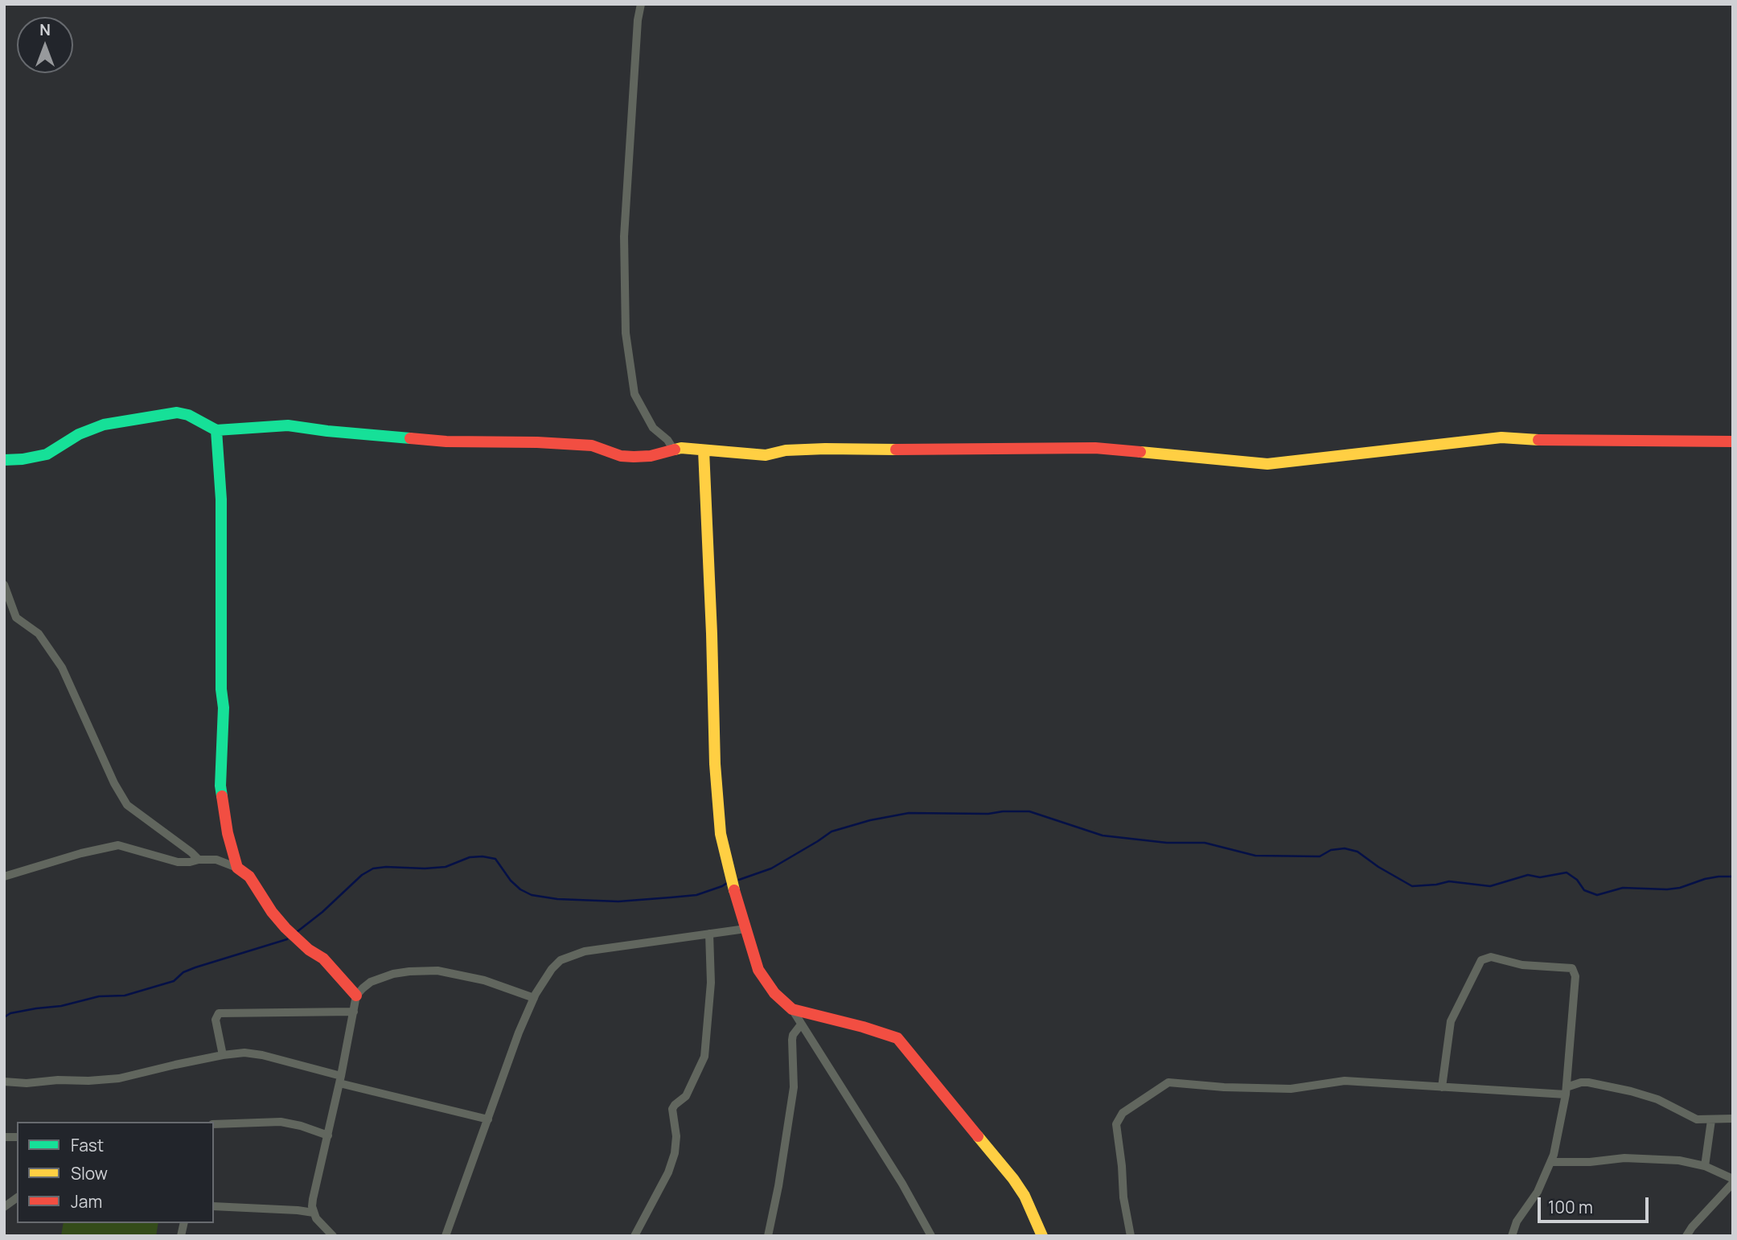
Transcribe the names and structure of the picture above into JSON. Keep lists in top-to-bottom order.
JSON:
{
  "legend": ["Fast", "Slow", "Jam"],
  "scale_bar": "100 m",
  "north": "top"
}
